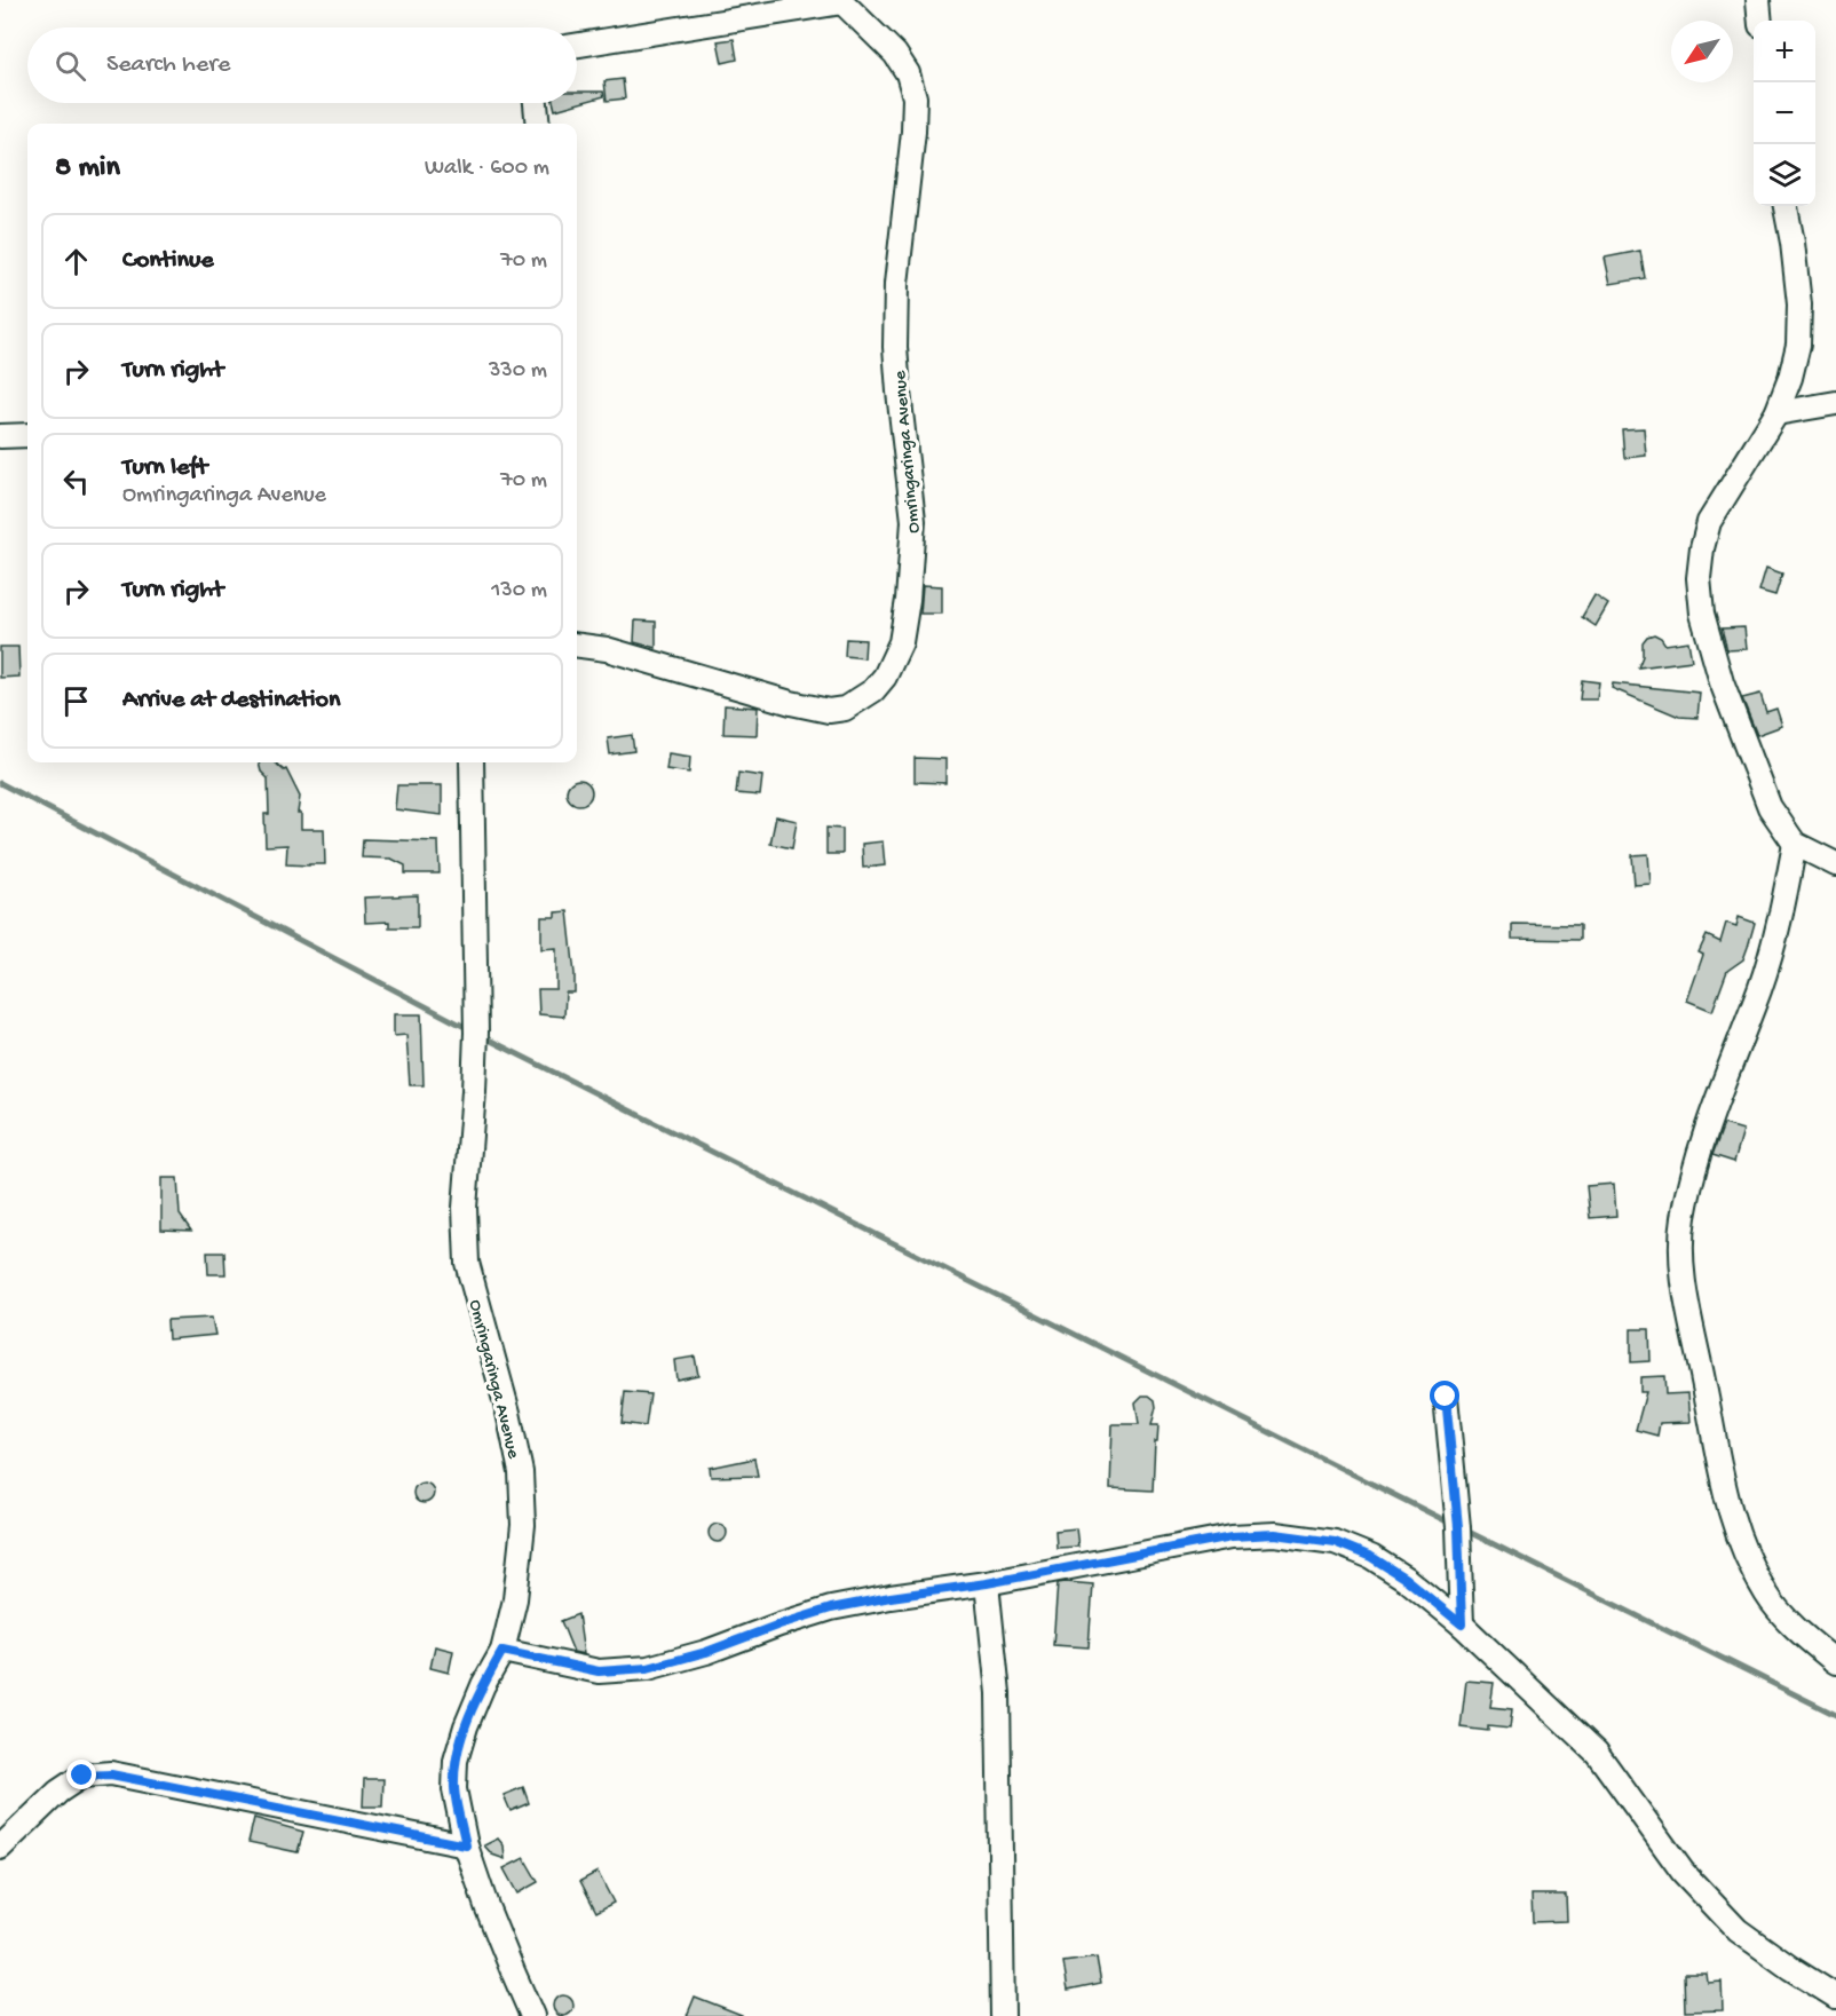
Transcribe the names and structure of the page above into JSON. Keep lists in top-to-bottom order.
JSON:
{
  "streets": {
    "street": ["Omringaringa Avenue"]
  },
  "north": "bottom left",
  "page": {
    "map_buttons": ["+", "−"],
    "search": "Search here",
    "heading": ["8 min", "Walk · 600 m"],
    "list": [
      ["Continue", "70 m"],
      ["Turn right", "330 m"],
      ["Turn left", "Omringaringa Avenue", "70 m"],
      ["Turn right", "130 m"],
      "Arrive at destination"
    ]
  }
}
